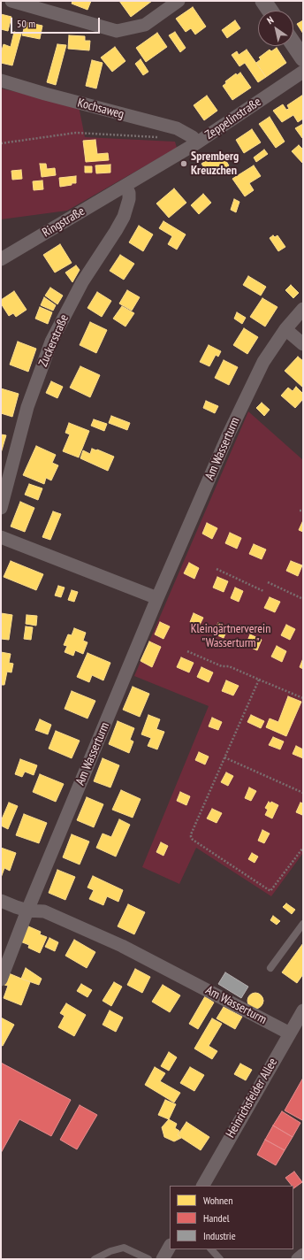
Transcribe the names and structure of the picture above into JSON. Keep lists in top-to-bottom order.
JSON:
{
  "streets": {
    "street": [
      "Kochsaweg",
      "Zeppelinstraße",
      "Ringstraße",
      "Zuckerstraße",
      "Am Wasserturm",
      "Heinrichsfelder Allee"
    ]
  },
  "crossings": [
    ["Kochsaweg", "Zeppelinstraße"],
    ["Zeppelinstraße", "Ringstraße"],
    ["Zeppelinstraße", "Zuckerstraße"],
    ["Ringstraße", "Zuckerstraße"],
    ["Am Wasserturm", "Heinrichsfelder Allee"]
  ],
  "parks": ["Kleingärtnerverein \"Wasserturm\""],
  "places": ["Spremberg Kreuzchen"],
  "legend": ["Wohnen", "Handel", "Industrie"],
  "scale_bar": "50 m",
  "north": "top left"
}
